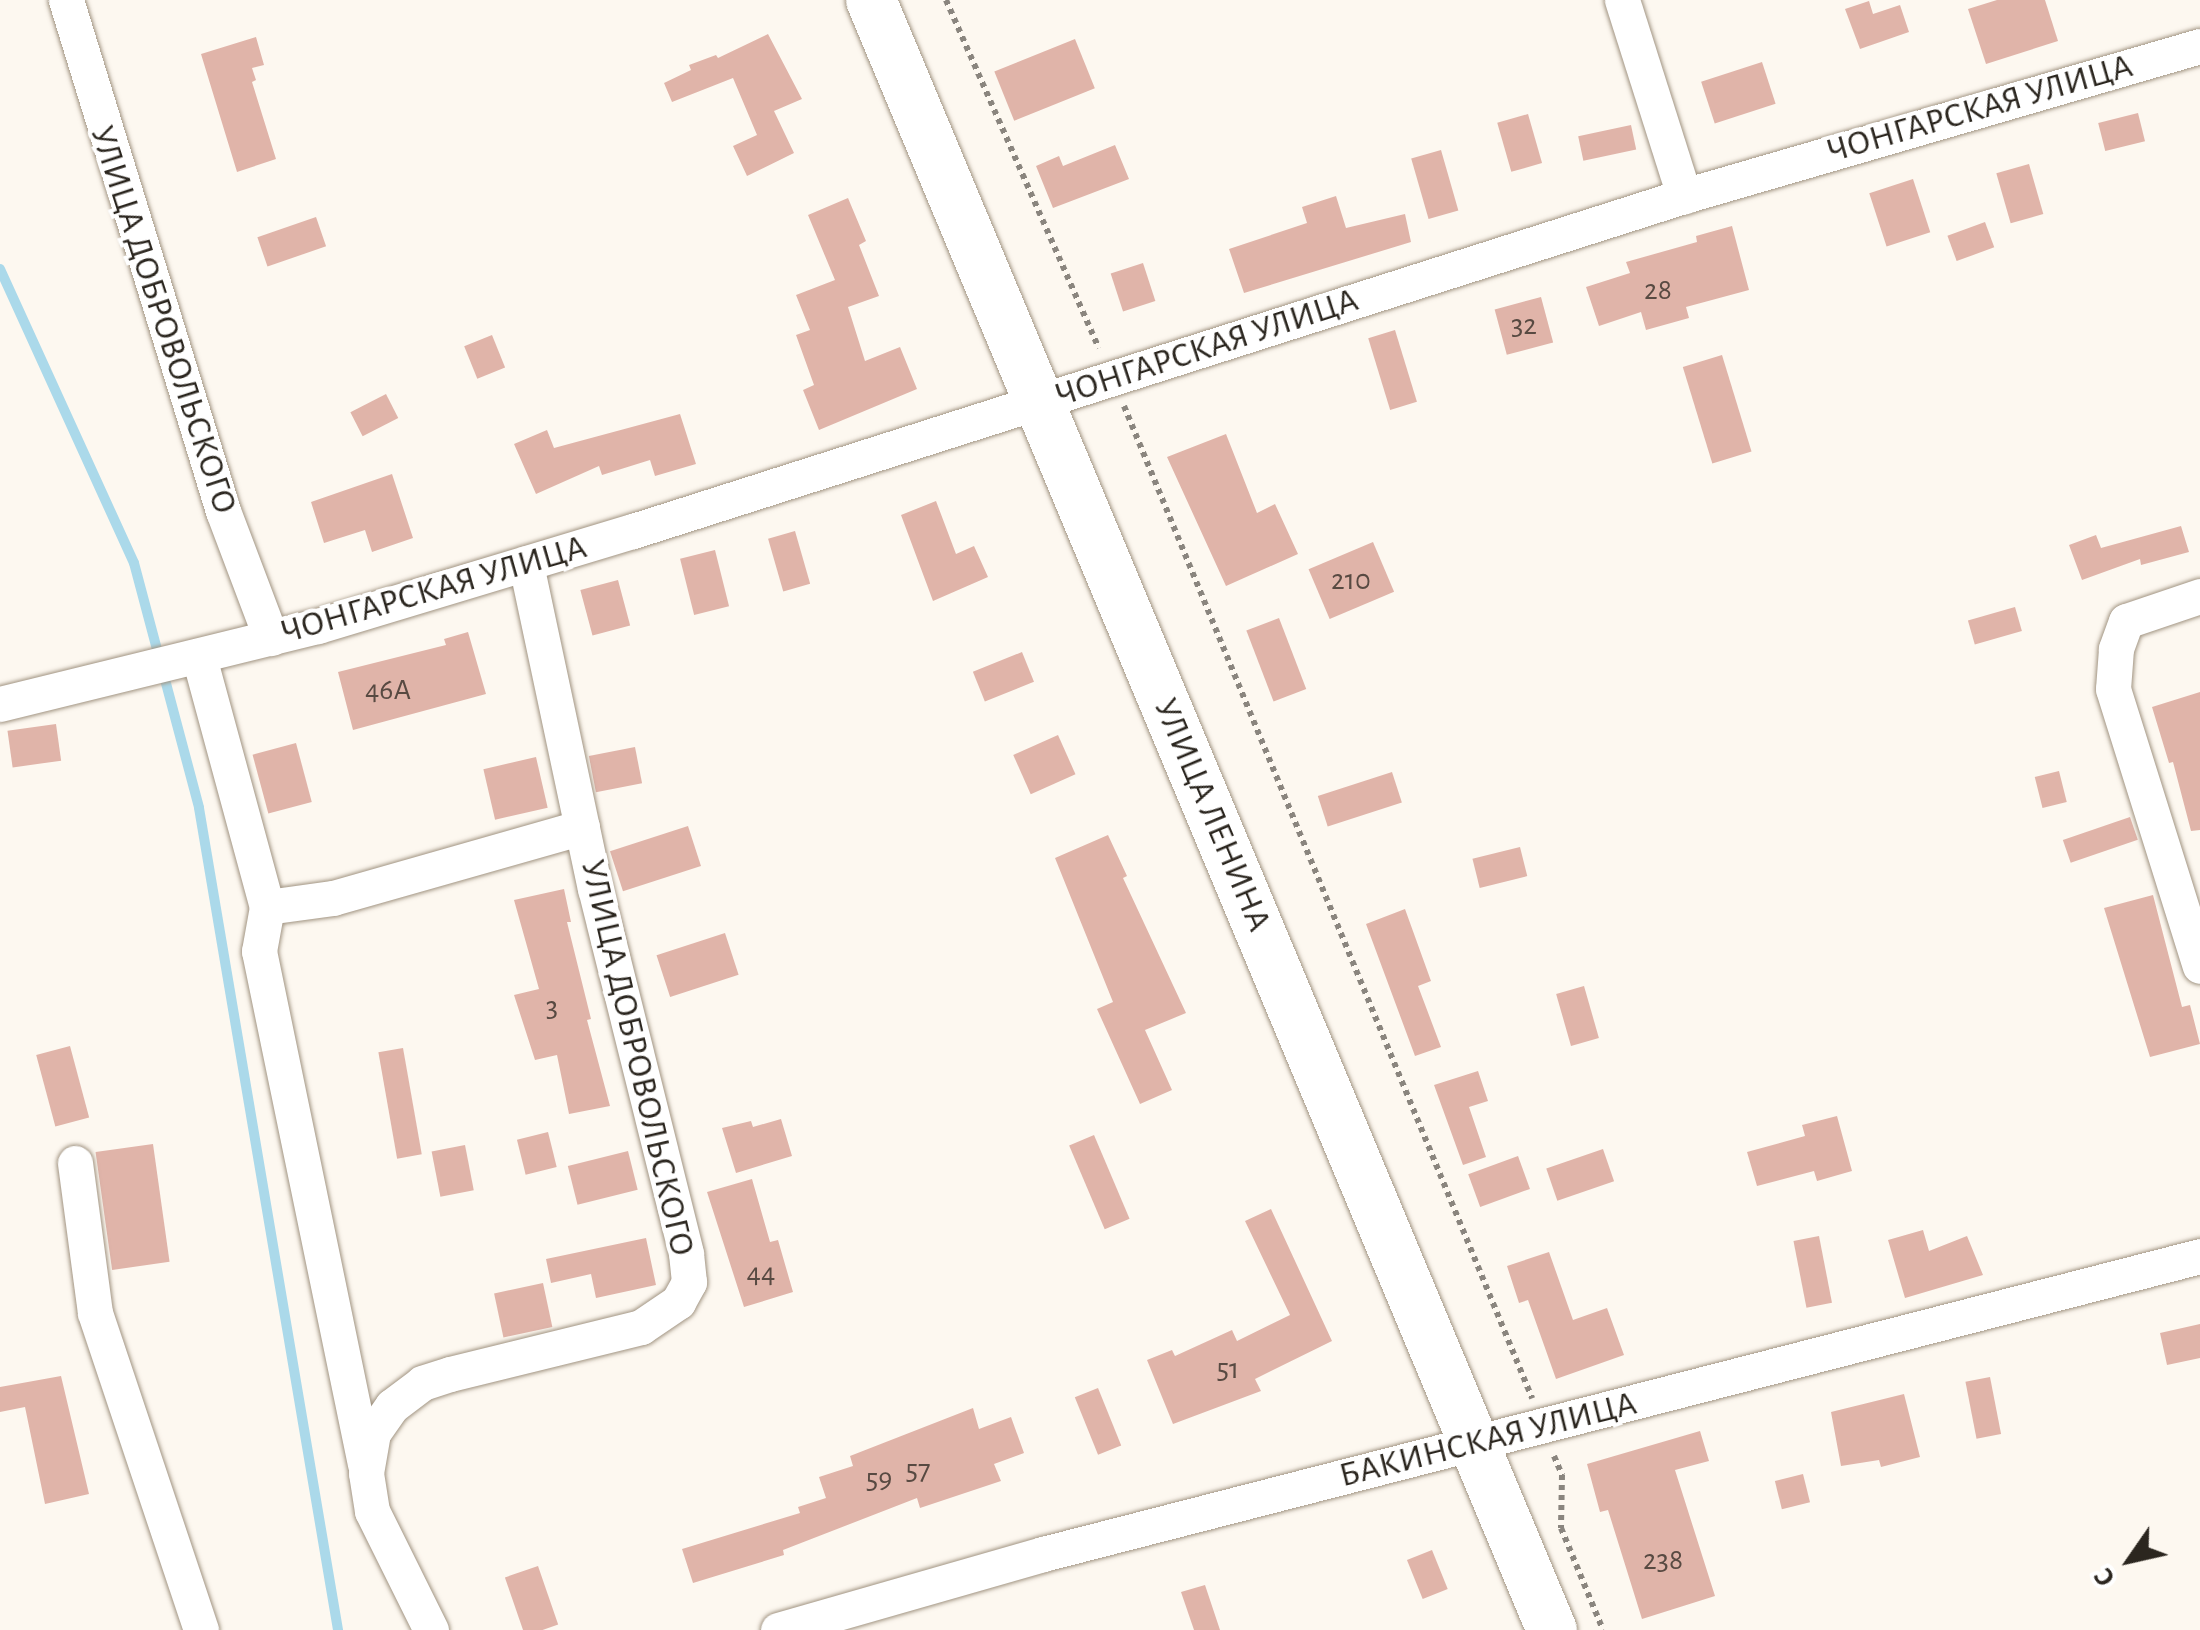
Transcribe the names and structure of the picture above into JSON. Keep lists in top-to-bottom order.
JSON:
{
  "streets": {
    "street": [
      "ЧОНГАРСКАЯ УЛИЦА",
      "УЛИЦА ДОБРОВОЛЬСКОГО",
      "УЛИЦА ЛЕНИНА",
      "БАКИНСКАЯ УЛИЦА"
    ]
  },
  "crossings": [
    ["ЧОНГАРСКАЯ УЛИЦА", "УЛИЦА ДОБРОВОЛЬСКОГО"],
    ["ЧОНГАРСКАЯ УЛИЦА", "УЛИЦА ЛЕНИНА"],
    ["УЛИЦА ЛЕНИНА", "БАКИНСКАЯ УЛИЦА"]
  ],
  "house_numbers": [
    "28",
    "32",
    "210",
    "46А",
    "3",
    "44",
    "51",
    "57",
    "59",
    "238"
  ],
  "north": "bottom left"
}
